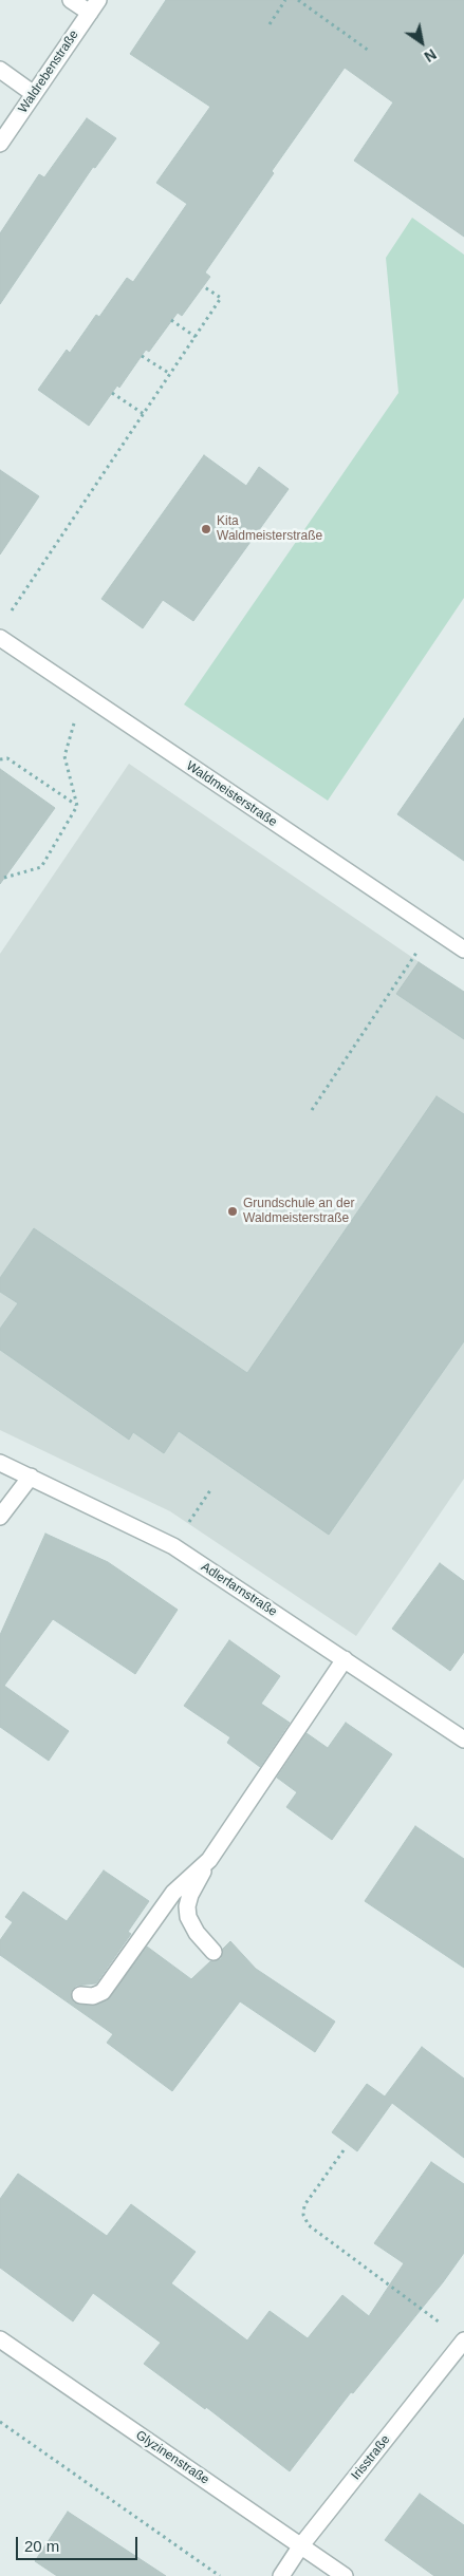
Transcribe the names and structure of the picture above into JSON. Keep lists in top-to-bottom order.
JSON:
{
  "streets": {
    "street": [
      "Waldrebenstraße",
      "Waldmeisterstraße",
      "Adlerfarnstraße",
      "Glyzinenstraße",
      "Irisstraße"
    ]
  },
  "crossings": [
    ["Glyzinenstraße", "Irisstraße"]
  ],
  "places": ["Kita Waldmeisterstraße", "Grundschule an der Waldmeisterstraße"],
  "scale_bar": "20 m",
  "north": "bottom right"
}
